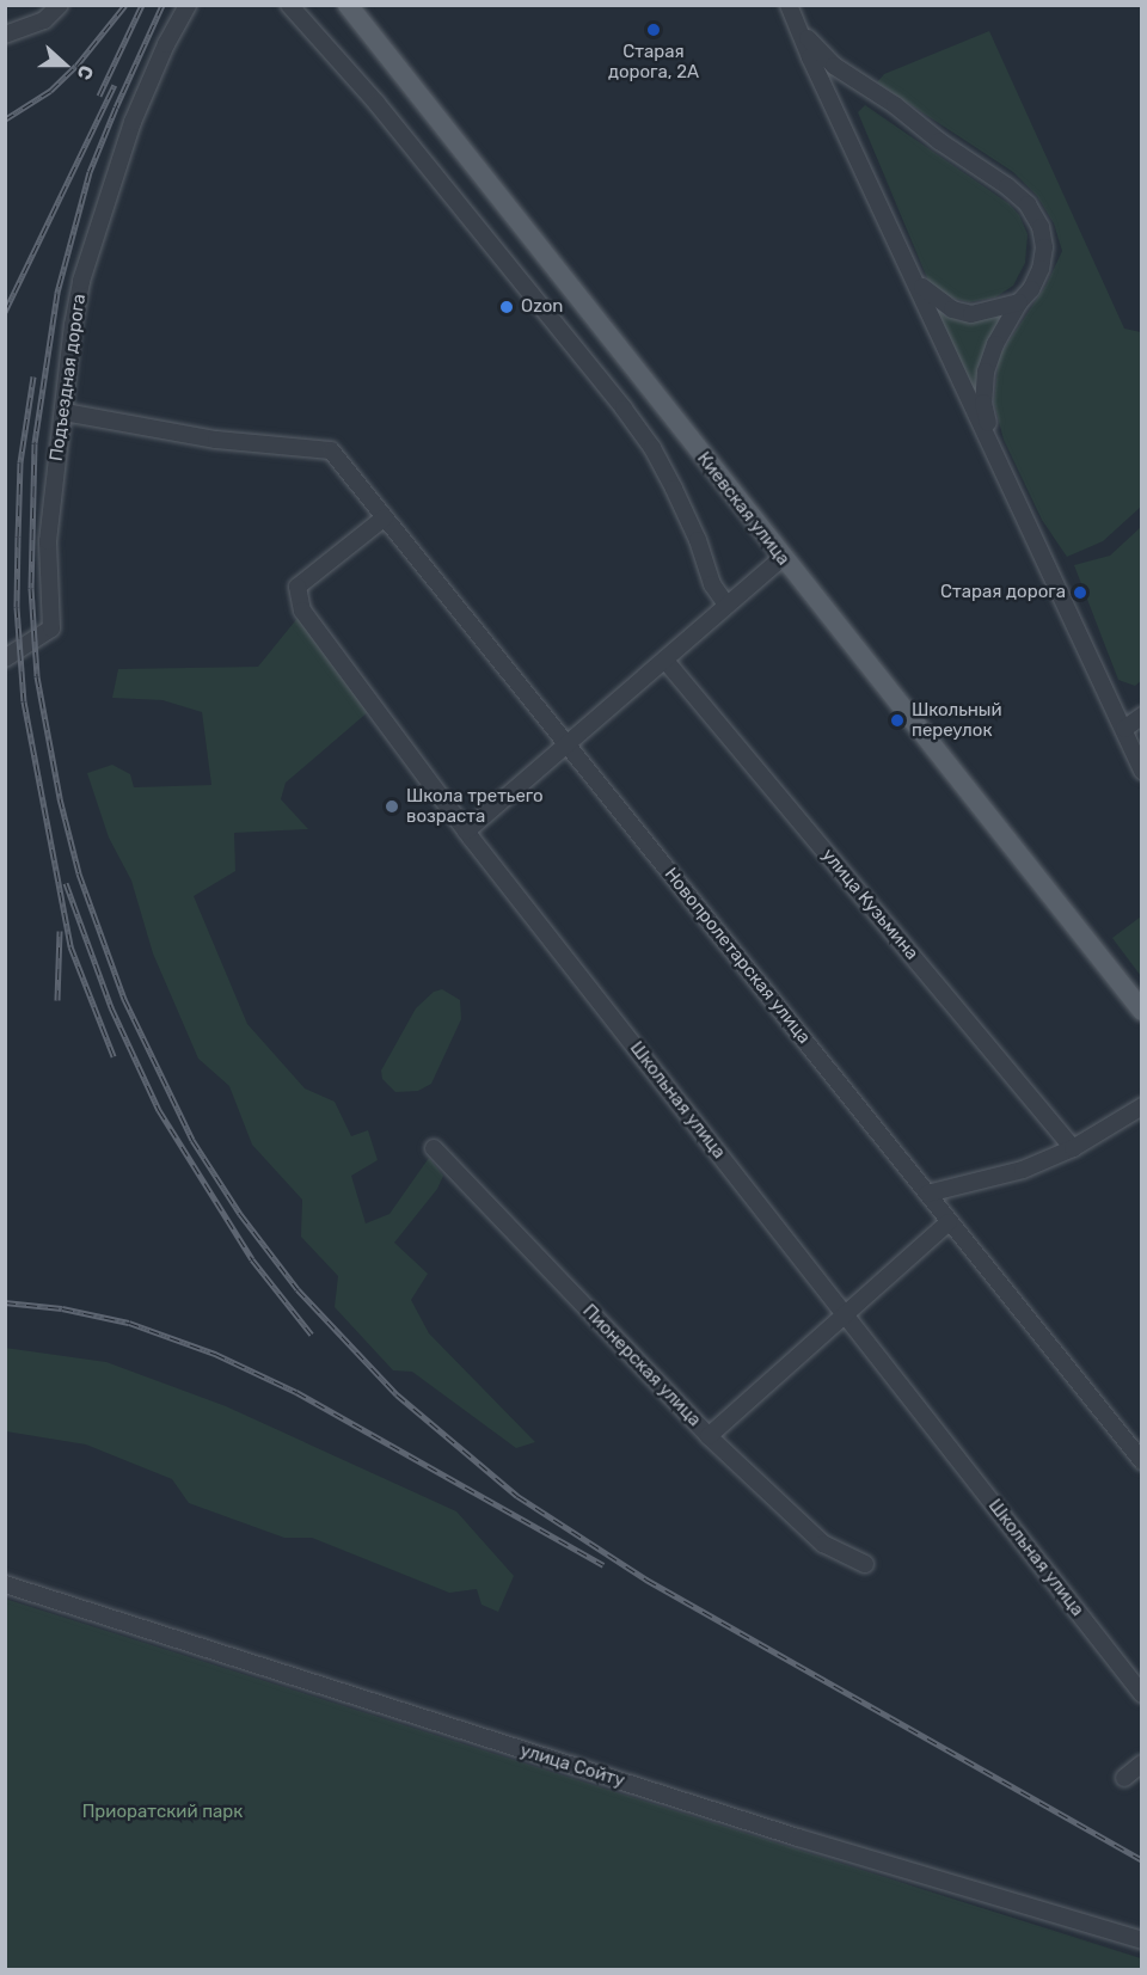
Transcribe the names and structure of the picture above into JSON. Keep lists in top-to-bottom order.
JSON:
{
  "streets": {
    "main road": ["Киевская улица"],
    "street": [
      "Подъездная дорога",
      "улица Кузьмина",
      "Новопролетарская улица",
      "Школьная улица",
      "Пионерская улица",
      "улица Сойту"
    ]
  },
  "crossings": [
    ["Подъездная дорога", "Новопролетарская улица"],
    ["Новопролетарская улица", "Школьная улица"]
  ],
  "parks": ["Приоратский парк"],
  "places": [
    "Старая дорога, 2А",
    "Ozon",
    "Старая дорога",
    "Школьный переулок",
    "Школа третьего возраста"
  ],
  "north": "right"
}
